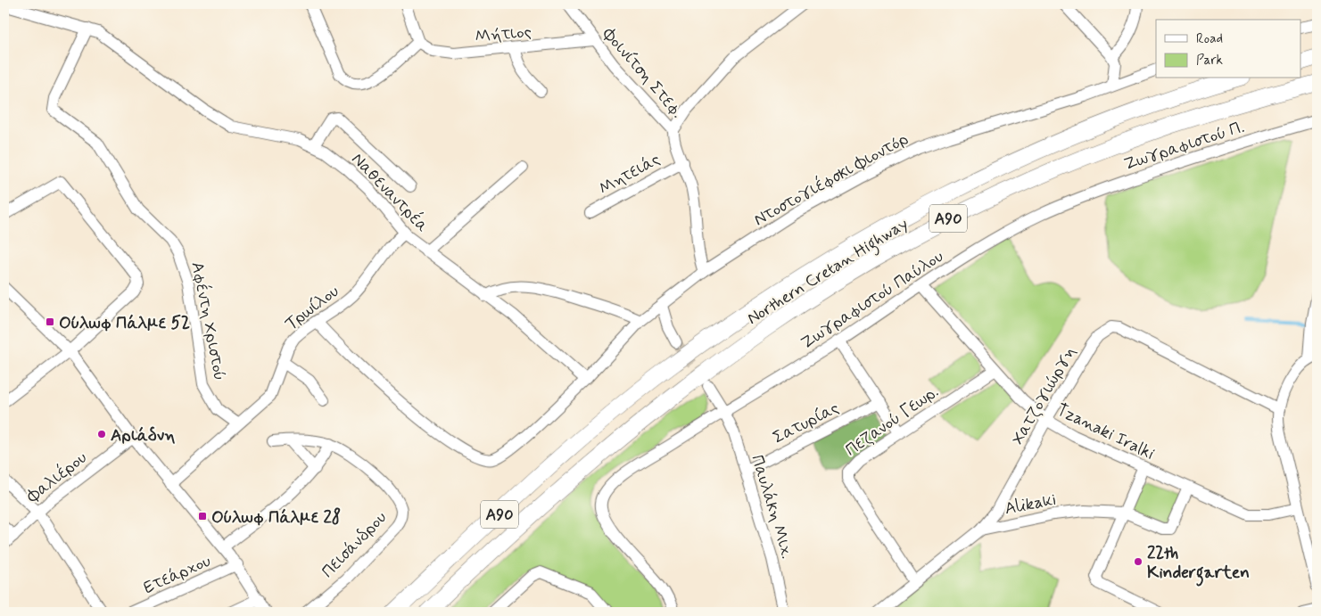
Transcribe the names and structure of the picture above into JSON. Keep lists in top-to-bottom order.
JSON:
{
  "streets": {
    "highway": ["Α90", "Northern Cretan Highway"],
    "street": [
      "Μήτιος",
      "Φοινίτση Στεφ.",
      "Ζωγραφιστού Π.",
      "Μητειάς",
      "Ντοστογιέφσκι Φιοντόρ",
      "Ναθεναντρέα",
      "Ζωγραφιστού Παύλου",
      "Τρωίλου",
      "Αφέντη Χριστού",
      "Χατζογιώργη",
      "Πεζανού Γεωρ.",
      "Σατυρίας",
      "Tzanaki Iralki",
      "Φαλιέρου",
      "Alikaki",
      "Παυλάκη Μιχ.",
      "Πεισάνδρου",
      "Ετεάρχου"
    ]
  },
  "crossings": [
    ["Μήτιος", "Φοινίτση Στεφ."],
    ["Φοινίτση Στεφ.", "Μητειάς"],
    ["Φοινίτση Στεφ.", "Ντοστογιέφσκι Φιοντόρ"],
    ["Ζωγραφιστού Π.", "Ζωγραφιστού Παύλου"],
    ["Ναθεναντρέα", "Τρωίλου"],
    ["Ναθεναντρέα", "Αφέντη Χριστού"],
    ["Ζωγραφιστού Παύλου", "Tzanaki Iralki"],
    ["Ζωγραφιστού Παύλου", "Παυλάκη Μιχ."],
    ["Τρωίλου", "Αφέντη Χριστού"],
    ["Χατζογιώργη", "Tzanaki Iralki"],
    ["Χατζογιώργη", "Alikaki"],
    ["Πεζανού Γεωρ.", "Tzanaki Iralki"],
    ["Σατυρίας", "Παυλάκη Μιχ."],
    ["Tzanaki Iralki", "Alikaki"]
  ],
  "places": {
    "transit": ["Ούλωφ Πάλμε 52", "Ούλωφ Πάλμε 28"],
    "other": ["Αριάδνη", "22th Kindergarten"]
  },
  "legend": ["Road", "Park"]
}
